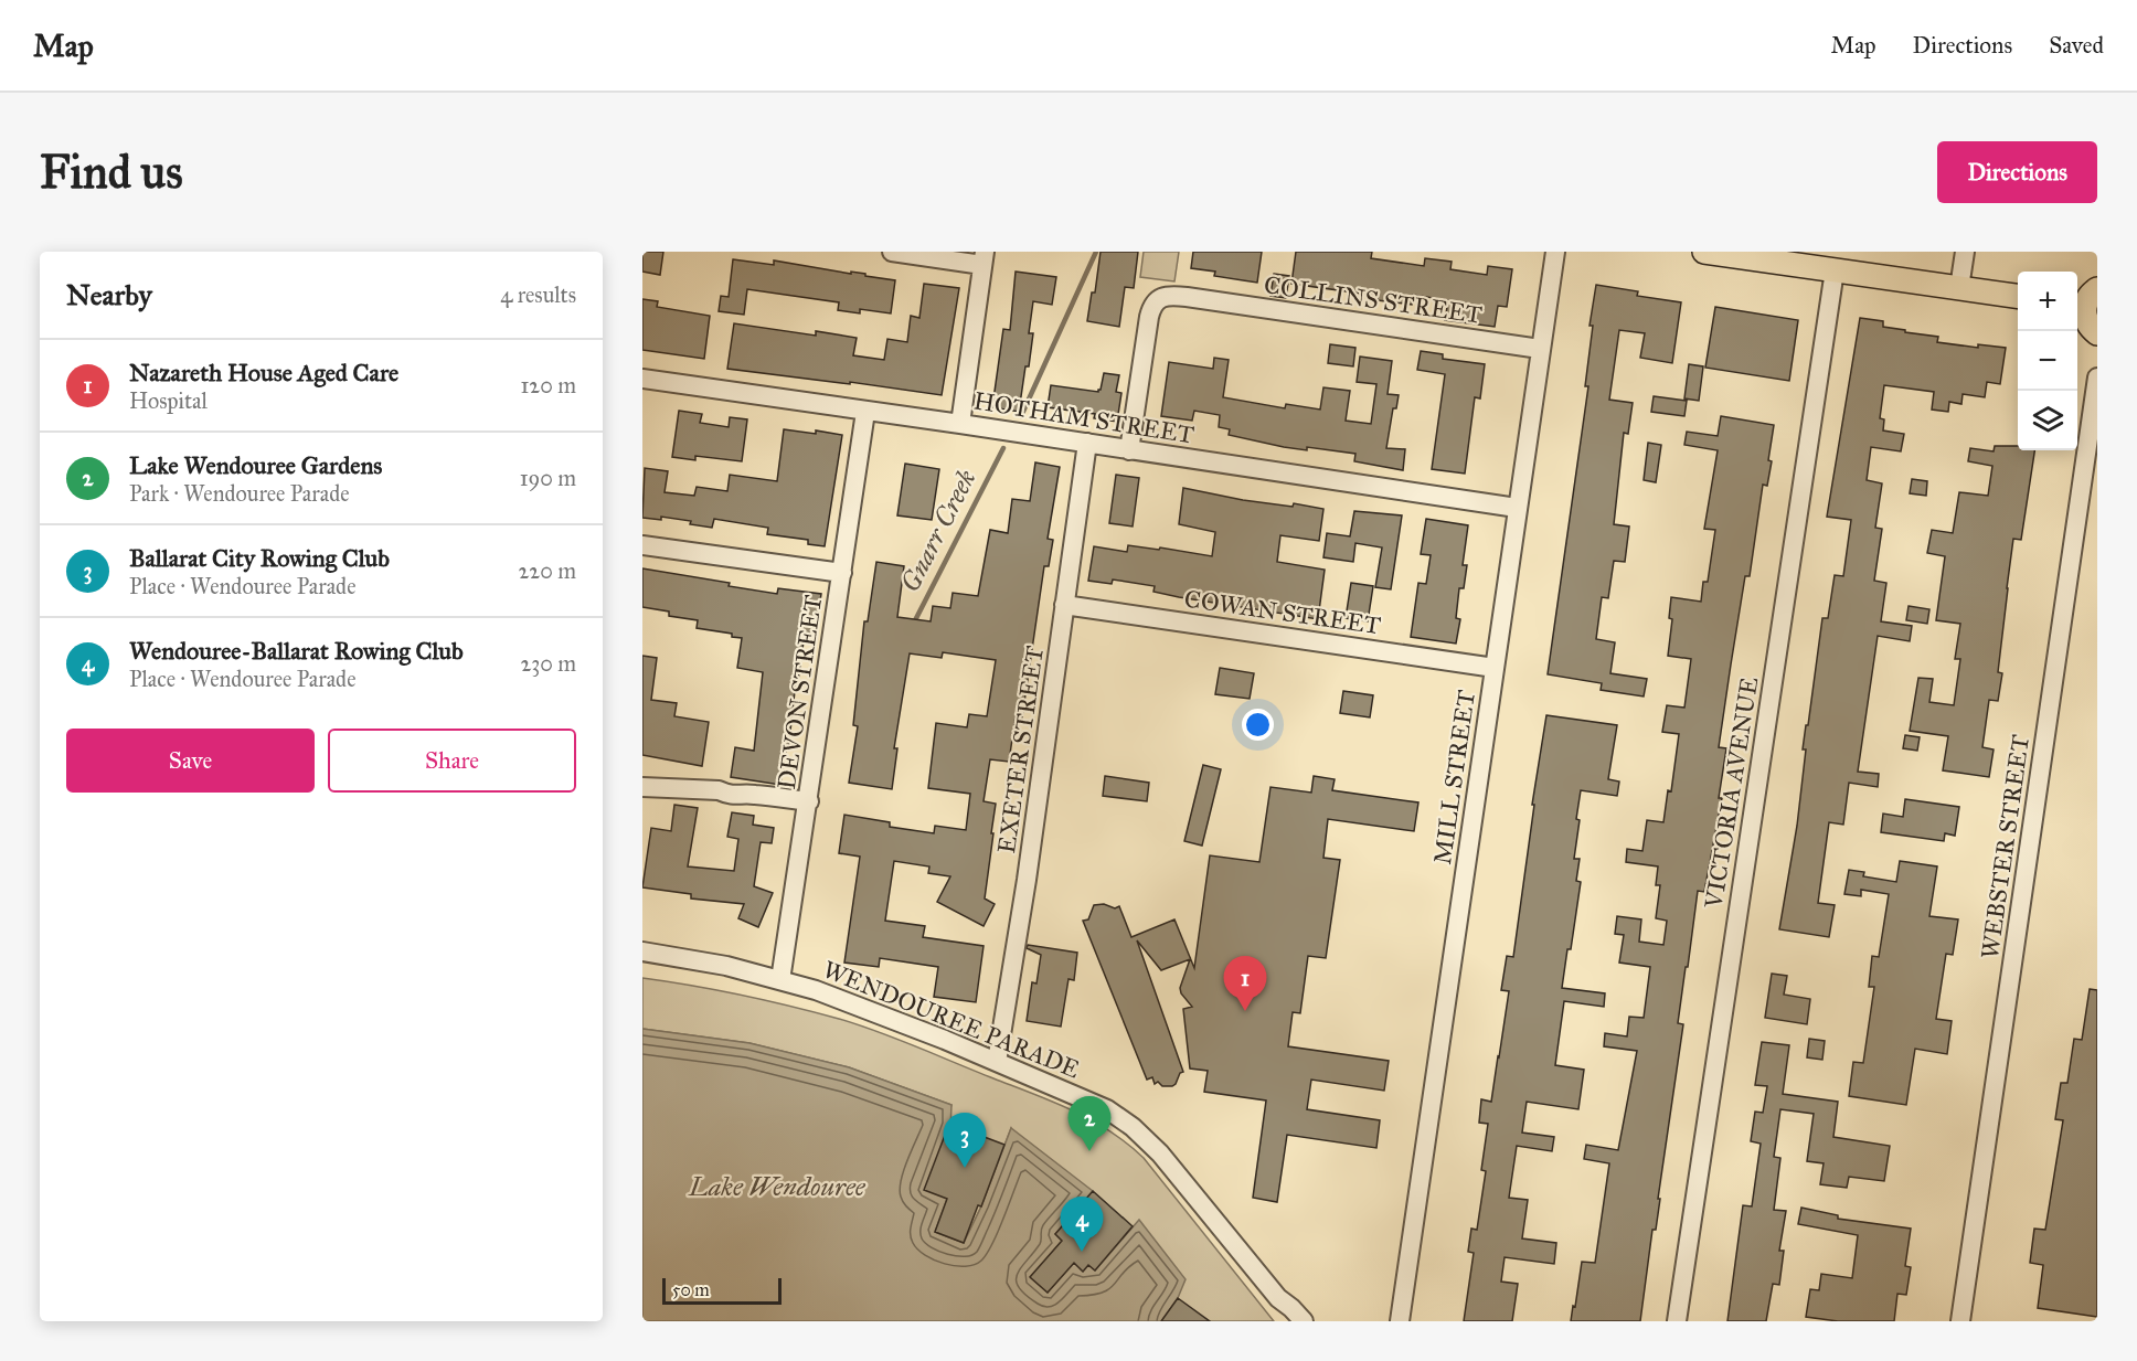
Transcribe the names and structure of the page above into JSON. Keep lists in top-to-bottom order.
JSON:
{
  "streets": {
    "street": [
      "COLLINS STREET",
      "HOTHAM STREET",
      "COWAN STREET",
      "DEVON STREET",
      "EXETER STREET",
      "MILL STREET",
      "VICTORIA AVENUE",
      "WEBSTER STREET",
      "WENDOUREE PARADE"
    ]
  },
  "crossings": [
    ["COLLINS STREET", "HOTHAM STREET"],
    ["COLLINS STREET", "MILL STREET"],
    ["HOTHAM STREET", "DEVON STREET"],
    ["HOTHAM STREET", "EXETER STREET"],
    ["HOTHAM STREET", "MILL STREET"],
    ["COWAN STREET", "EXETER STREET"],
    ["COWAN STREET", "MILL STREET"],
    ["DEVON STREET", "WENDOUREE PARADE"],
    ["EXETER STREET", "WENDOUREE PARADE"]
  ],
  "water": ["Gnarr Creek", "Lake Wendouree"],
  "scale_bar": "50 m",
  "page": {
    "header": "Map",
    "nav": ["Map", "Directions", "Saved"],
    "buttons": [
      "Directions",
      ["Save", "Share"]
    ],
    "title": "Find us",
    "heading": ["Nearby", "4 results"],
    "map_buttons": ["+", "−"],
    "list": [
      {
        "mark": "1",
        "name": "Nazareth House Aged Care",
        "note": "Hospital",
        "value": "120 m"
      },
      {
        "mark": "2",
        "name": "Lake Wendouree Gardens",
        "note": "Park · Wendouree Parade",
        "value": "190 m"
      },
      {
        "mark": "3",
        "name": "Ballarat City Rowing Club",
        "note": "Place · Wendouree Parade",
        "value": "220 m"
      },
      {
        "mark": "4",
        "name": "Wendouree-Ballarat Rowing Club",
        "note": "Place · Wendouree Parade",
        "value": "230 m"
      }
    ],
    "pins": [
      "1",
      "2",
      "3",
      "4"
    ],
    "scale": "50 m"
  }
}
